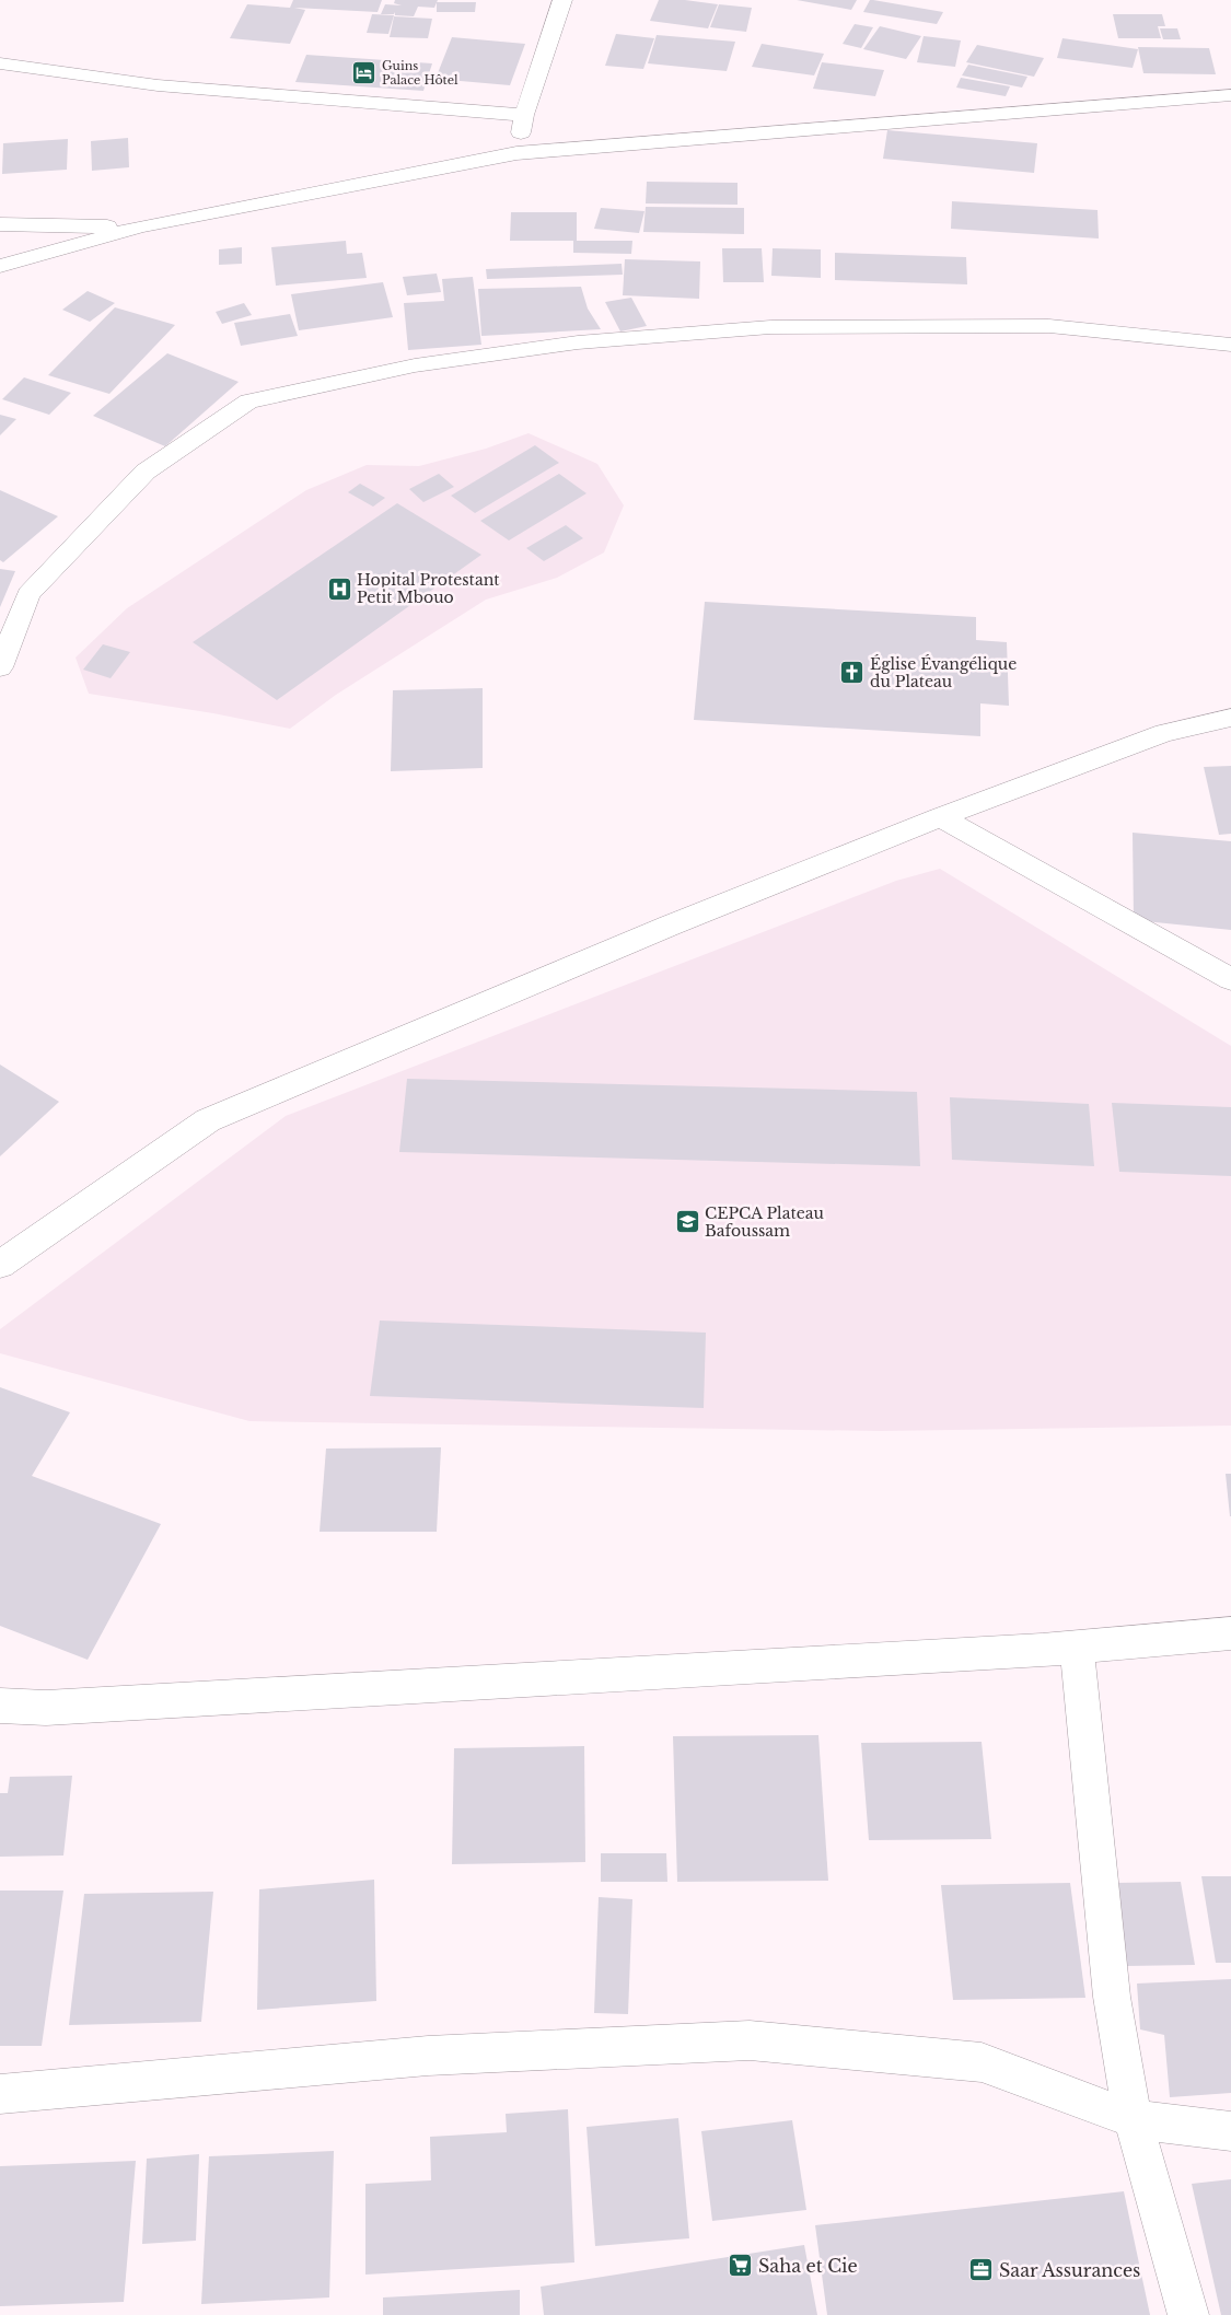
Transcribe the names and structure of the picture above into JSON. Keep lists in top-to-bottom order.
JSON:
{
  "places": {
    "hotel": ["Guins Palace Hôtel"],
    "hospital": ["Hopital Protestant Petit Mbouo"],
    "church": ["Église Évangélique du Plateau"],
    "school or university": ["CEPCA Plateau Bafoussam"],
    "supermarket": ["Saha et Cie"],
    "office": ["Saar Assurances"]
  }
}
